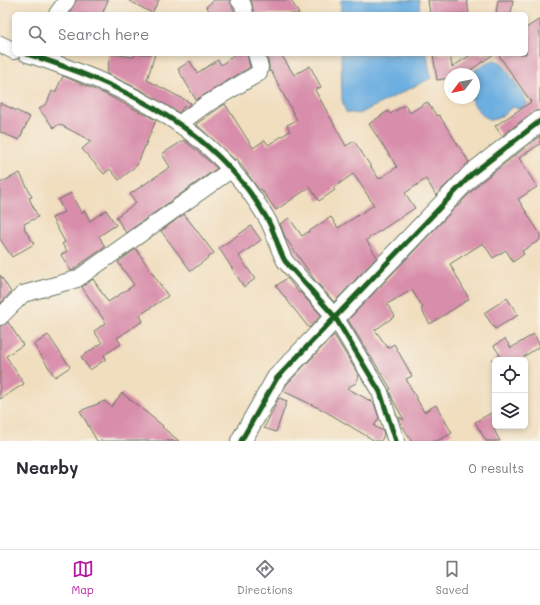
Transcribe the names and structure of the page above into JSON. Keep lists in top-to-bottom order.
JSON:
{
  "north": "bottom left",
  "page": {
    "search": "Search here",
    "heading": ["Nearby", "0 results"],
    "nav": ["Map", "Directions", "Saved"]
  }
}
